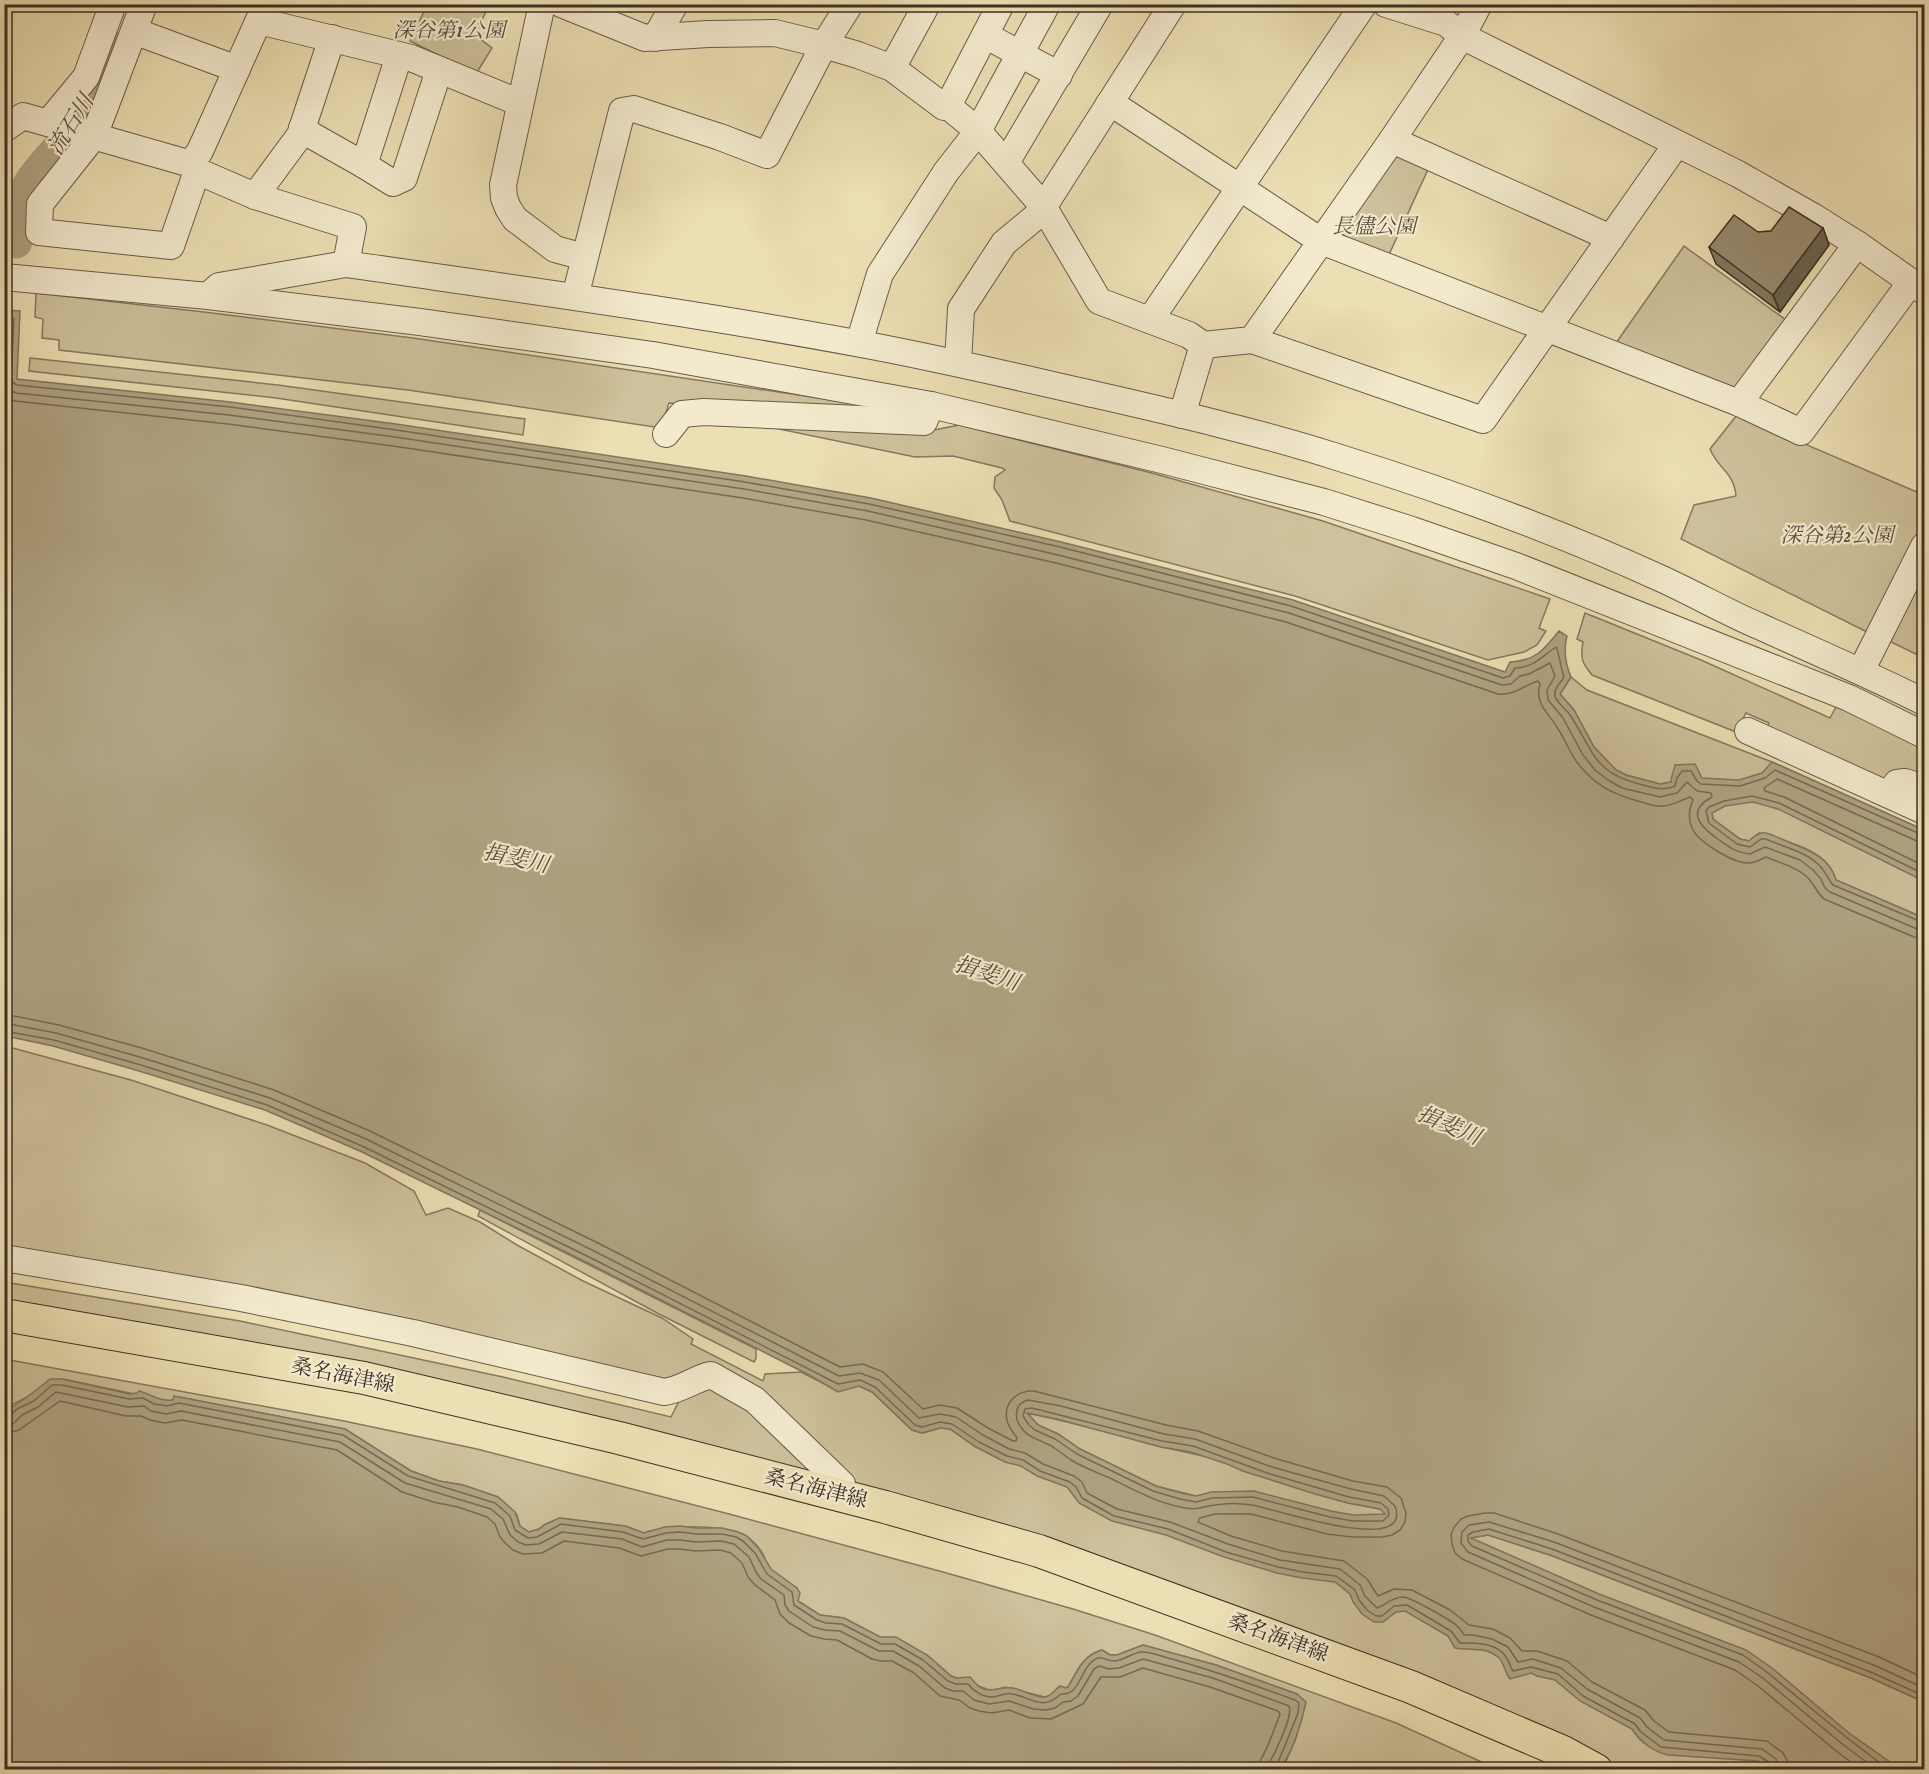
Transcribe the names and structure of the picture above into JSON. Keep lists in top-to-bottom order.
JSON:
{
  "streets": {
    "main road": ["桑名海津線"]
  },
  "water": ["流石川", "揖斐川"],
  "parks": ["深谷第1公園", "長儘公園", "深谷第2公園"]
}
